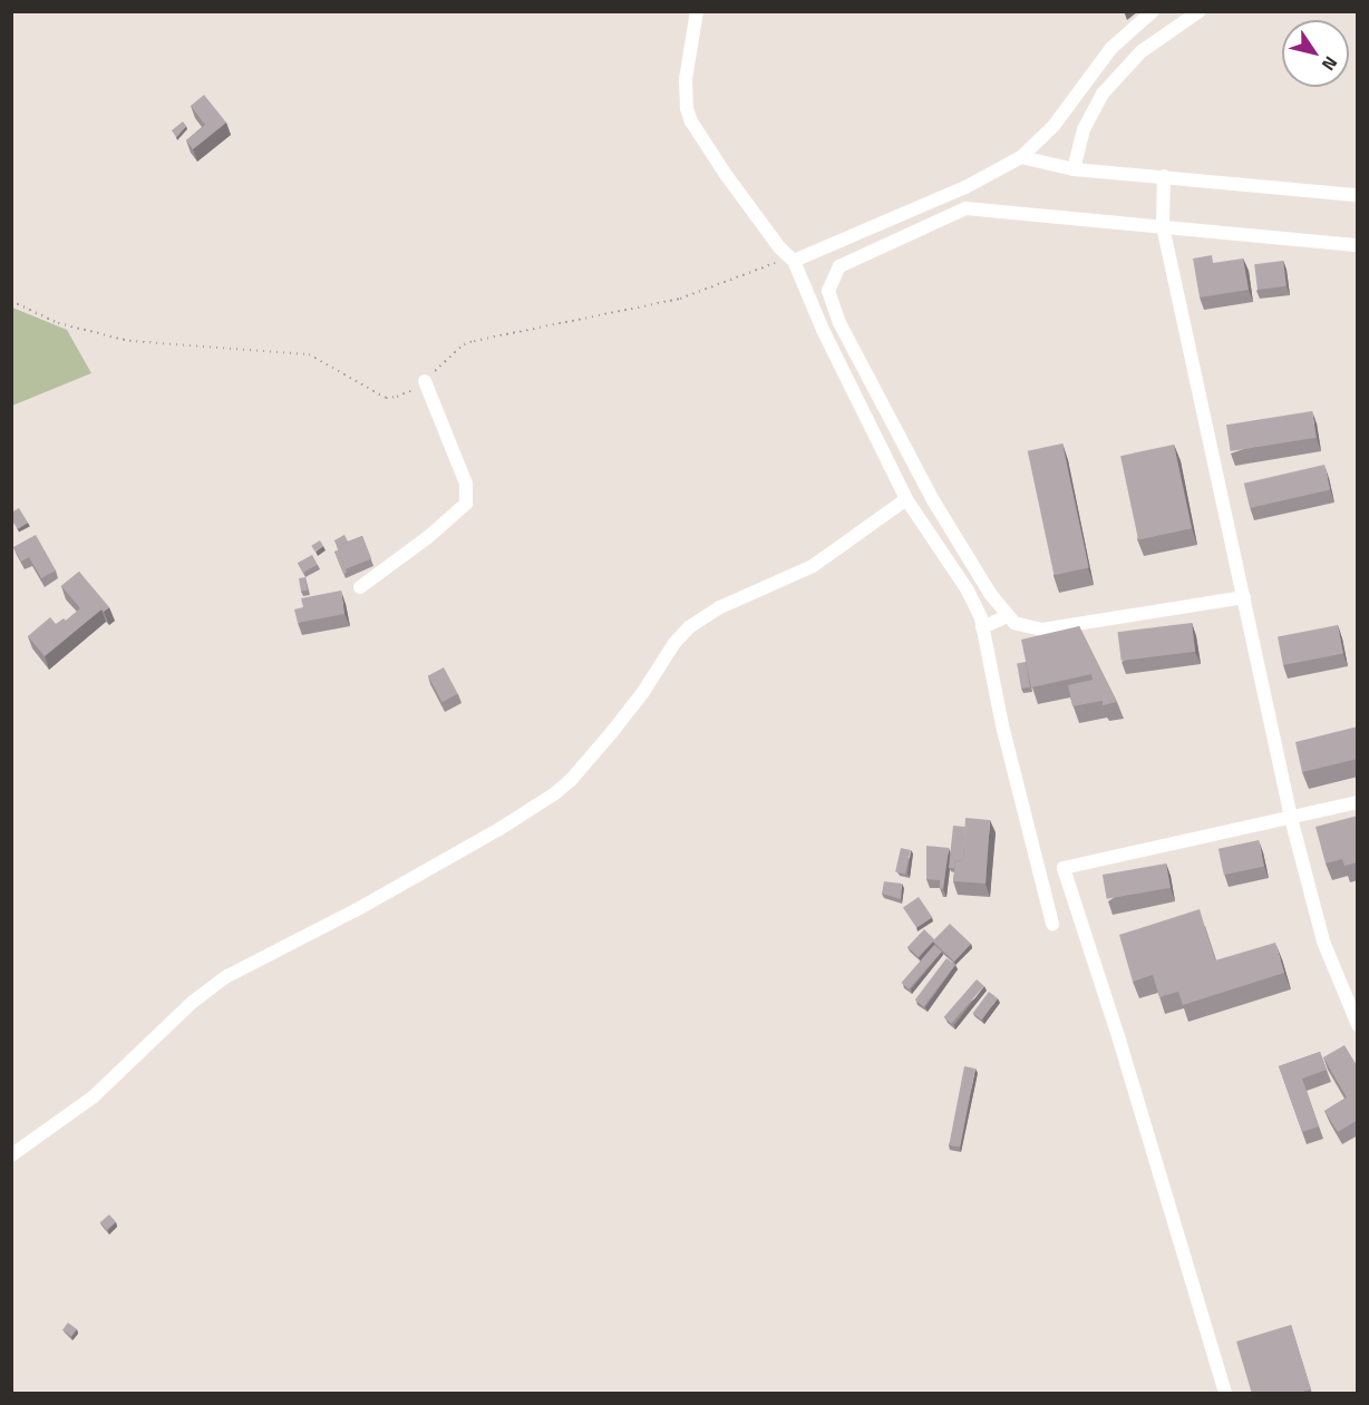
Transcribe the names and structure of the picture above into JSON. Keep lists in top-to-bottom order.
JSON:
{
  "north": "bottom right"
}
